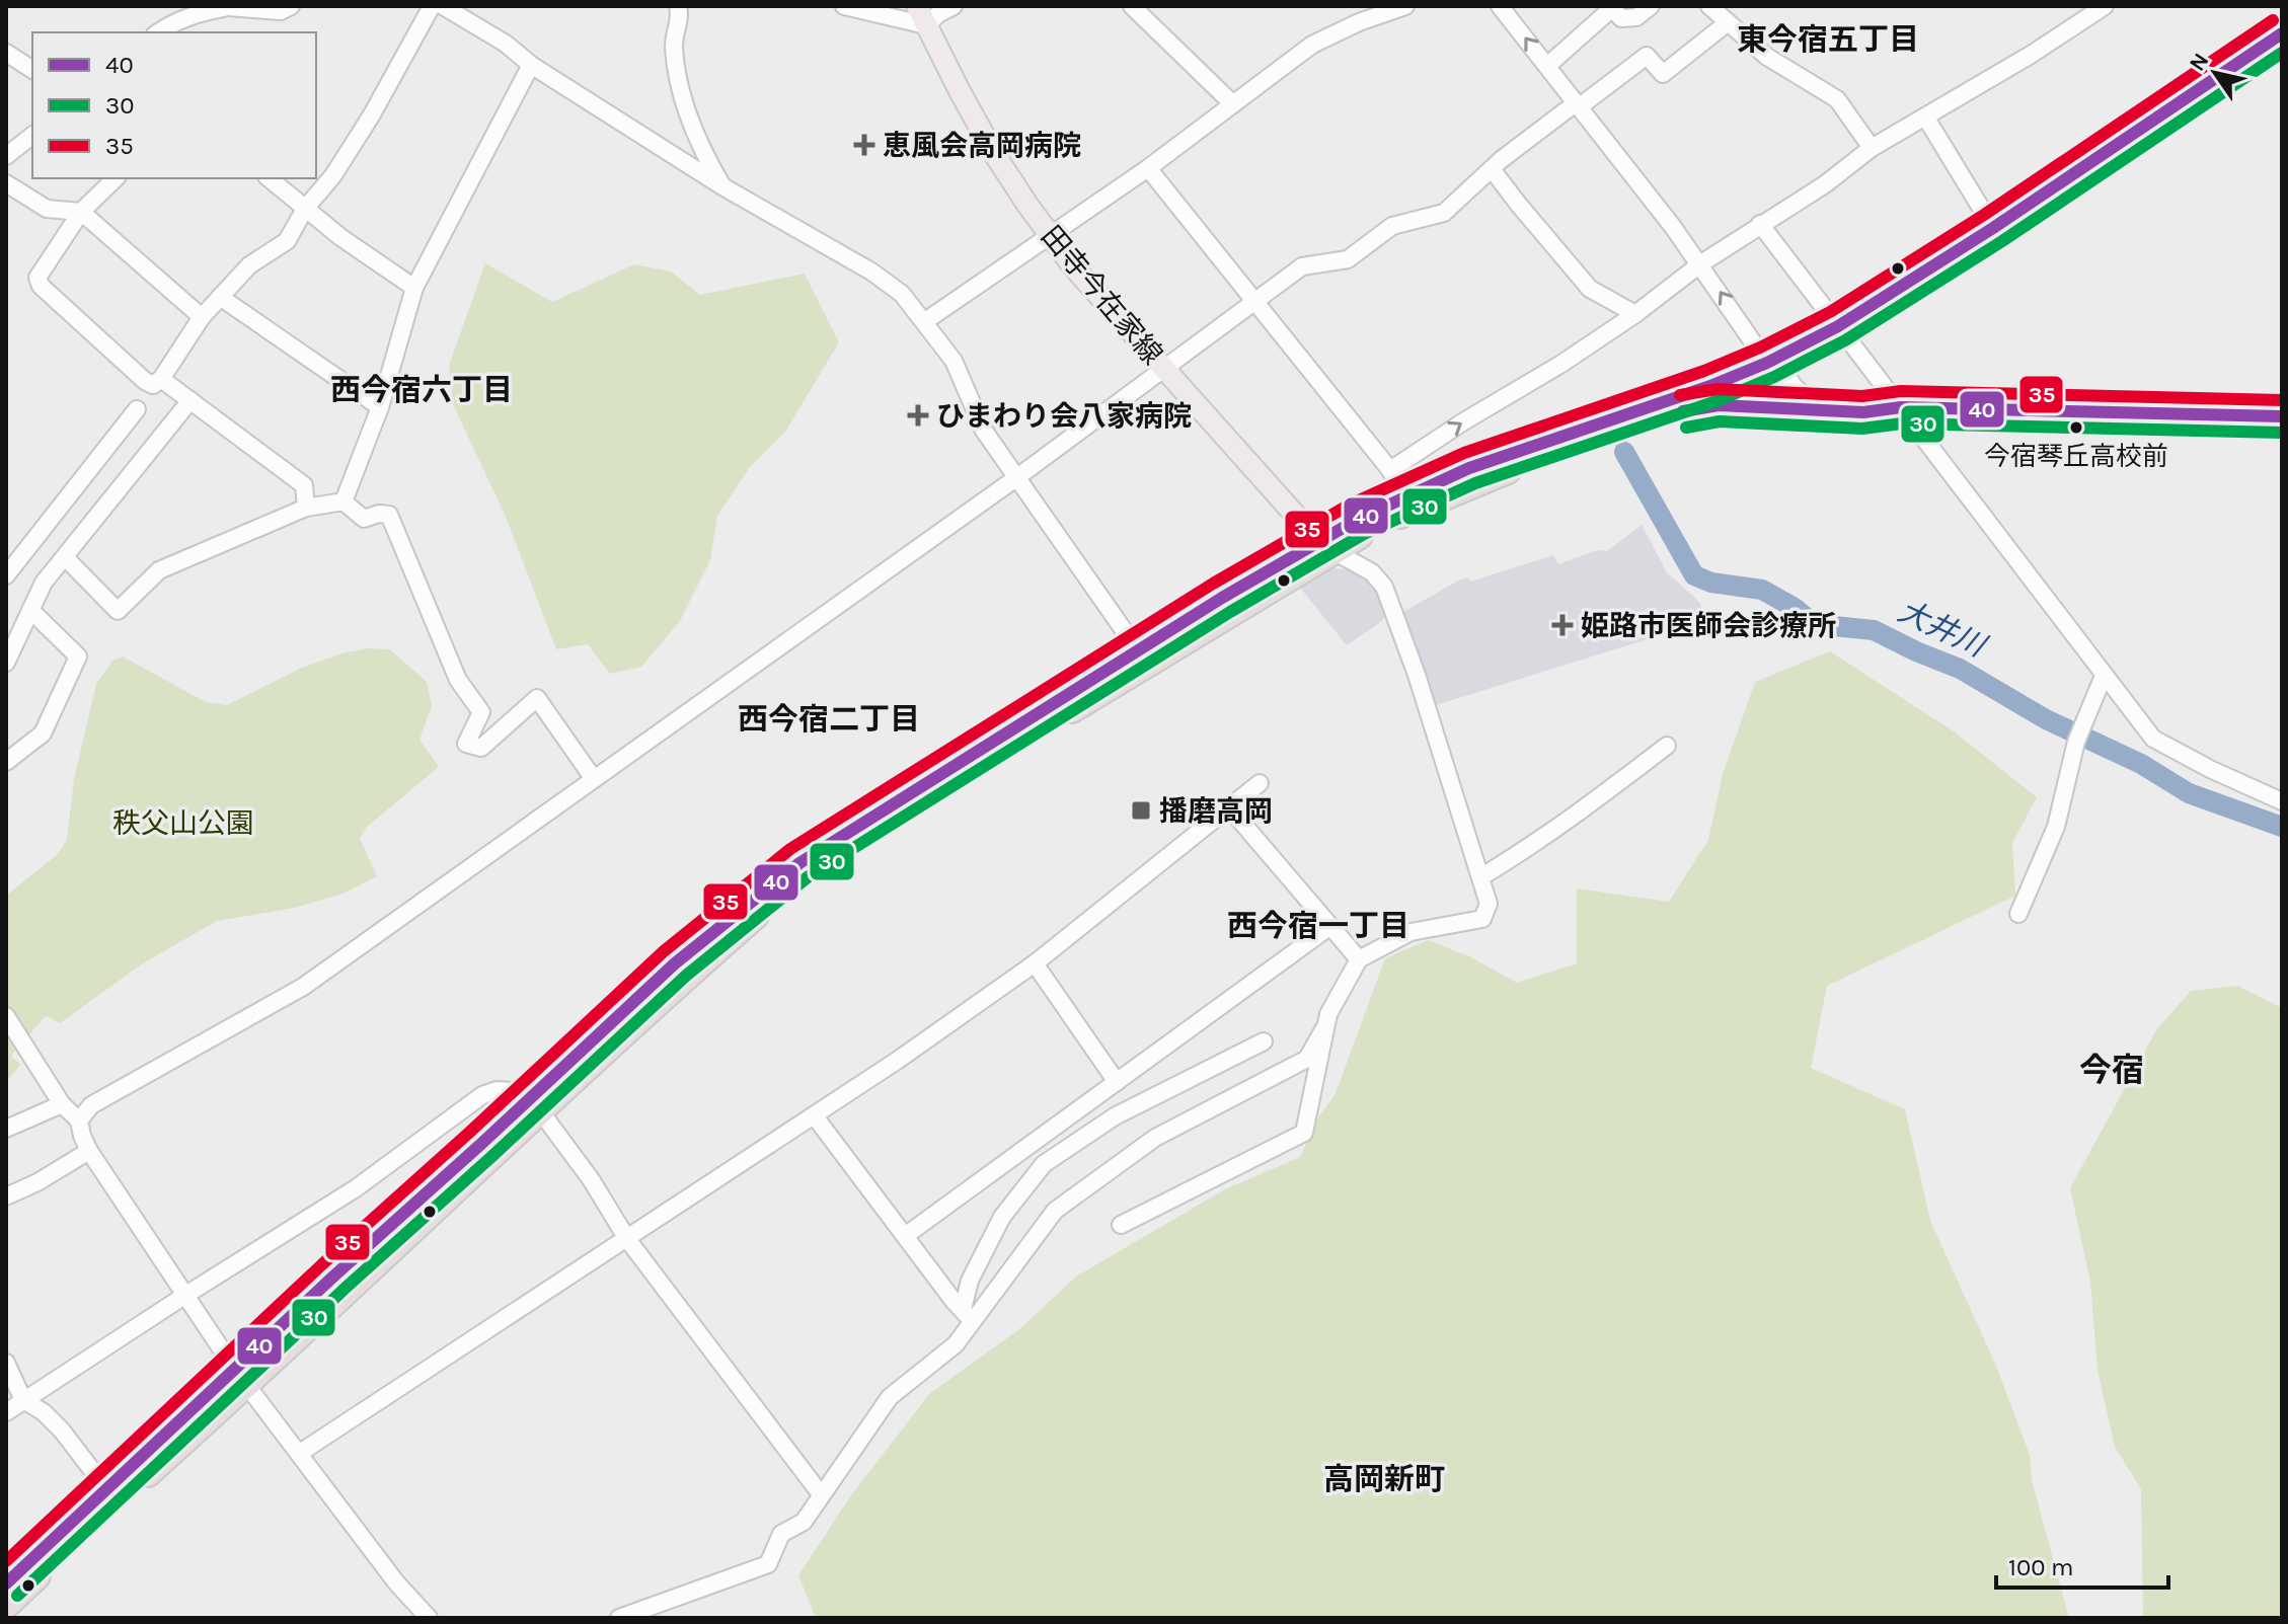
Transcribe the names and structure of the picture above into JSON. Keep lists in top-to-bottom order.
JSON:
{
  "streets": {
    "main road": ["田寺今在家線"]
  },
  "districts": [
    "東今宿五丁目",
    "西今宿六丁目",
    "西今宿二丁目",
    "西今宿一丁目",
    "今宿",
    "高岡新町"
  ],
  "water": ["大井川"],
  "parks": ["秩父山公園"],
  "places": {
    "health": ["恵風会高岡病院", "ひまわり会八家病院", "姫路市医師会診療所"],
    "other": ["今宿琴丘高校前"],
    "transit": ["播磨高岡"]
  },
  "lines": ["transit line 35", "transit line 40", "transit line 30"],
  "legend": ["40", "30", "35"],
  "scale_bar": "100 m",
  "north": "top left"
}
